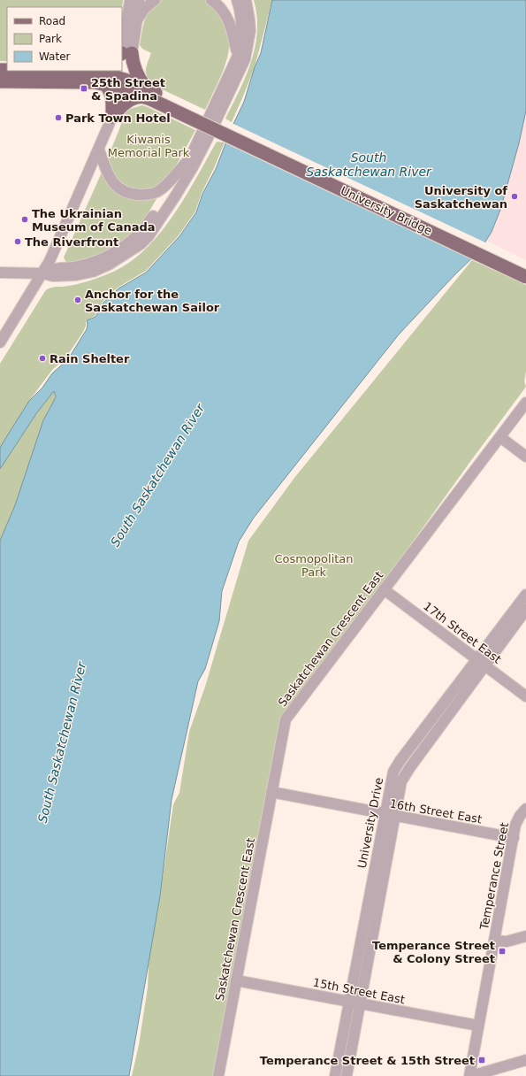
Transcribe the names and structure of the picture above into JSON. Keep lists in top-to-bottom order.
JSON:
{
  "streets": {
    "main road": ["University Bridge"],
    "street": [
      "17th Street East",
      "Saskatchewan Crescent East",
      "16th Street East",
      "University Drive",
      "Temperance Street",
      "15th Street East"
    ]
  },
  "crossings": [
    ["17th Street East", "Saskatchewan Crescent East"],
    ["17th Street East", "University Drive"],
    ["Saskatchewan Crescent East", "16th Street East"],
    ["Saskatchewan Crescent East", "15th Street East"],
    ["16th Street East", "University Drive"],
    ["16th Street East", "Temperance Street"],
    ["University Drive", "15th Street East"],
    ["Temperance Street", "15th Street East"]
  ],
  "water": ["South Saskatchewan River"],
  "parks": ["Kiwanis Memorial Park", "Cosmopolitan Park"],
  "places": {
    "transit": ["25th Street & Spadina", "Temperance Street & Colony Street", "Temperance Street & 15th Street"],
    "other": [
      "Park Town Hotel",
      "University of Saskatchewan",
      "The Ukrainian Museum of Canada",
      "The Riverfront",
      "Anchor for the Saskatchewan Sailor",
      "Rain Shelter"
    ]
  },
  "legend": ["Road", "Park", "Water"]
}
